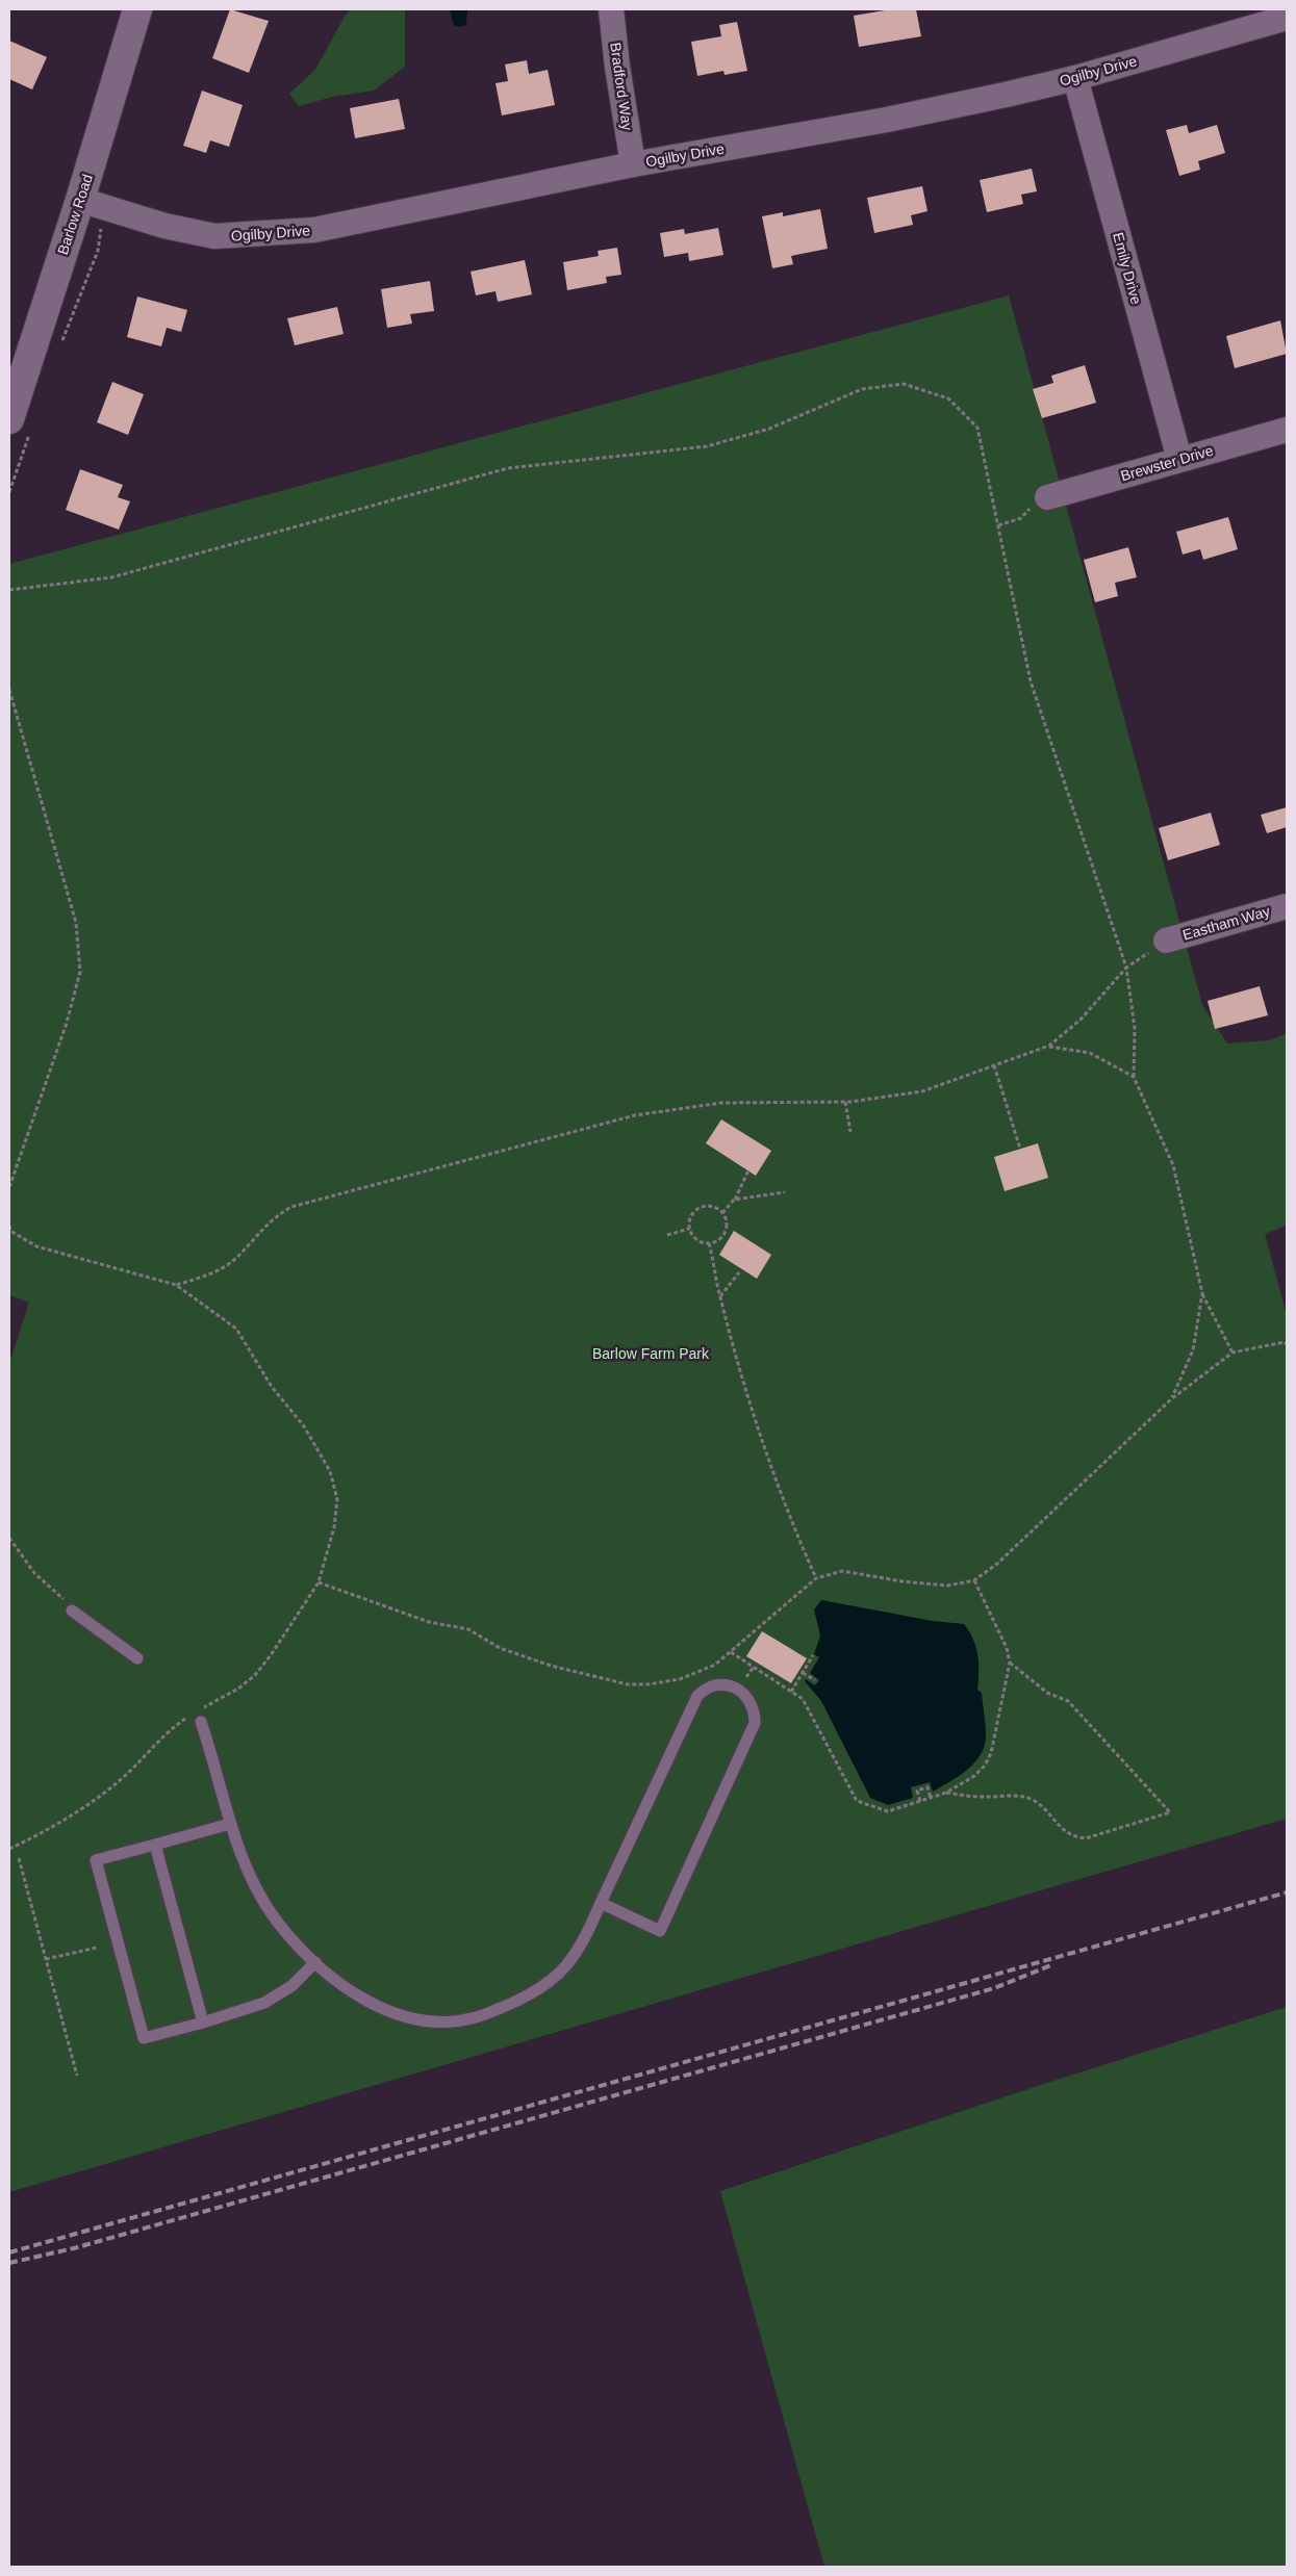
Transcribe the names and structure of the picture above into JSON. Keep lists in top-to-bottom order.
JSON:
{
  "streets": {
    "street": [
      "Ogilby Drive",
      "Bradford Way",
      "Barlow Road",
      "Emily Drive",
      "Brewster Drive",
      "Eastham Way"
    ]
  },
  "crossings": [
    ["Ogilby Drive", "Bradford Way"],
    ["Ogilby Drive", "Barlow Road"],
    ["Ogilby Drive", "Emily Drive"],
    ["Emily Drive", "Brewster Drive"]
  ],
  "parks": ["Barlow Farm Park"]
}
